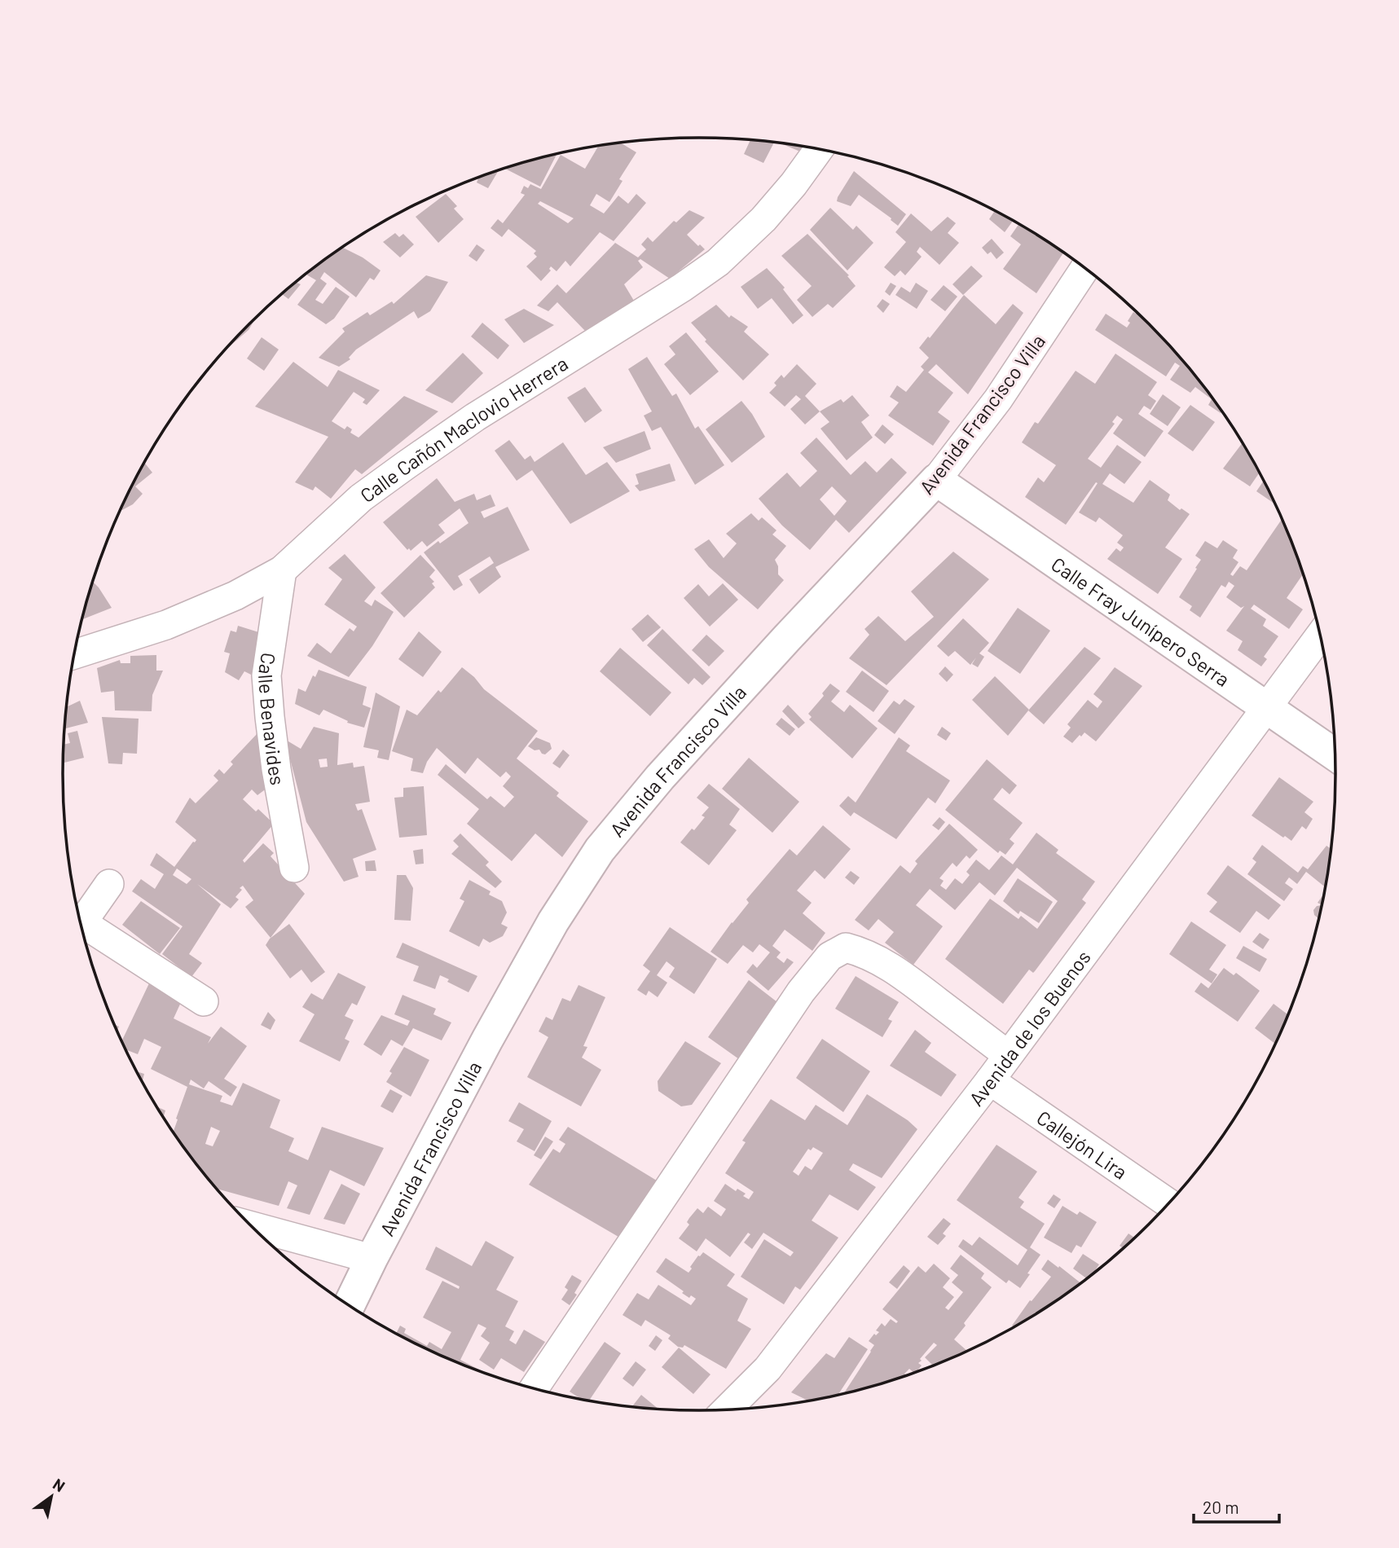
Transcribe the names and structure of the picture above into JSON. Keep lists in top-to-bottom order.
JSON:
{
  "streets": {
    "main road": ["Avenida Francisco Villa", "Calle Fray Junípero Serra"],
    "street": [
      "Calle Cañón Maclovio Herrera",
      "Calle Benavides",
      "Avenida de los Buenos",
      "Callejón Lira"
    ]
  },
  "crossings": [
    ["Avenida Francisco Villa", "Calle Fray Junípero Serra"],
    ["Calle Cañón Maclovio Herrera", "Calle Benavides"],
    ["Calle Fray Junípero Serra", "Avenida de los Buenos"],
    ["Avenida de los Buenos", "Callejón Lira"]
  ],
  "scale_bar": "20 m",
  "north": "top right"
}
